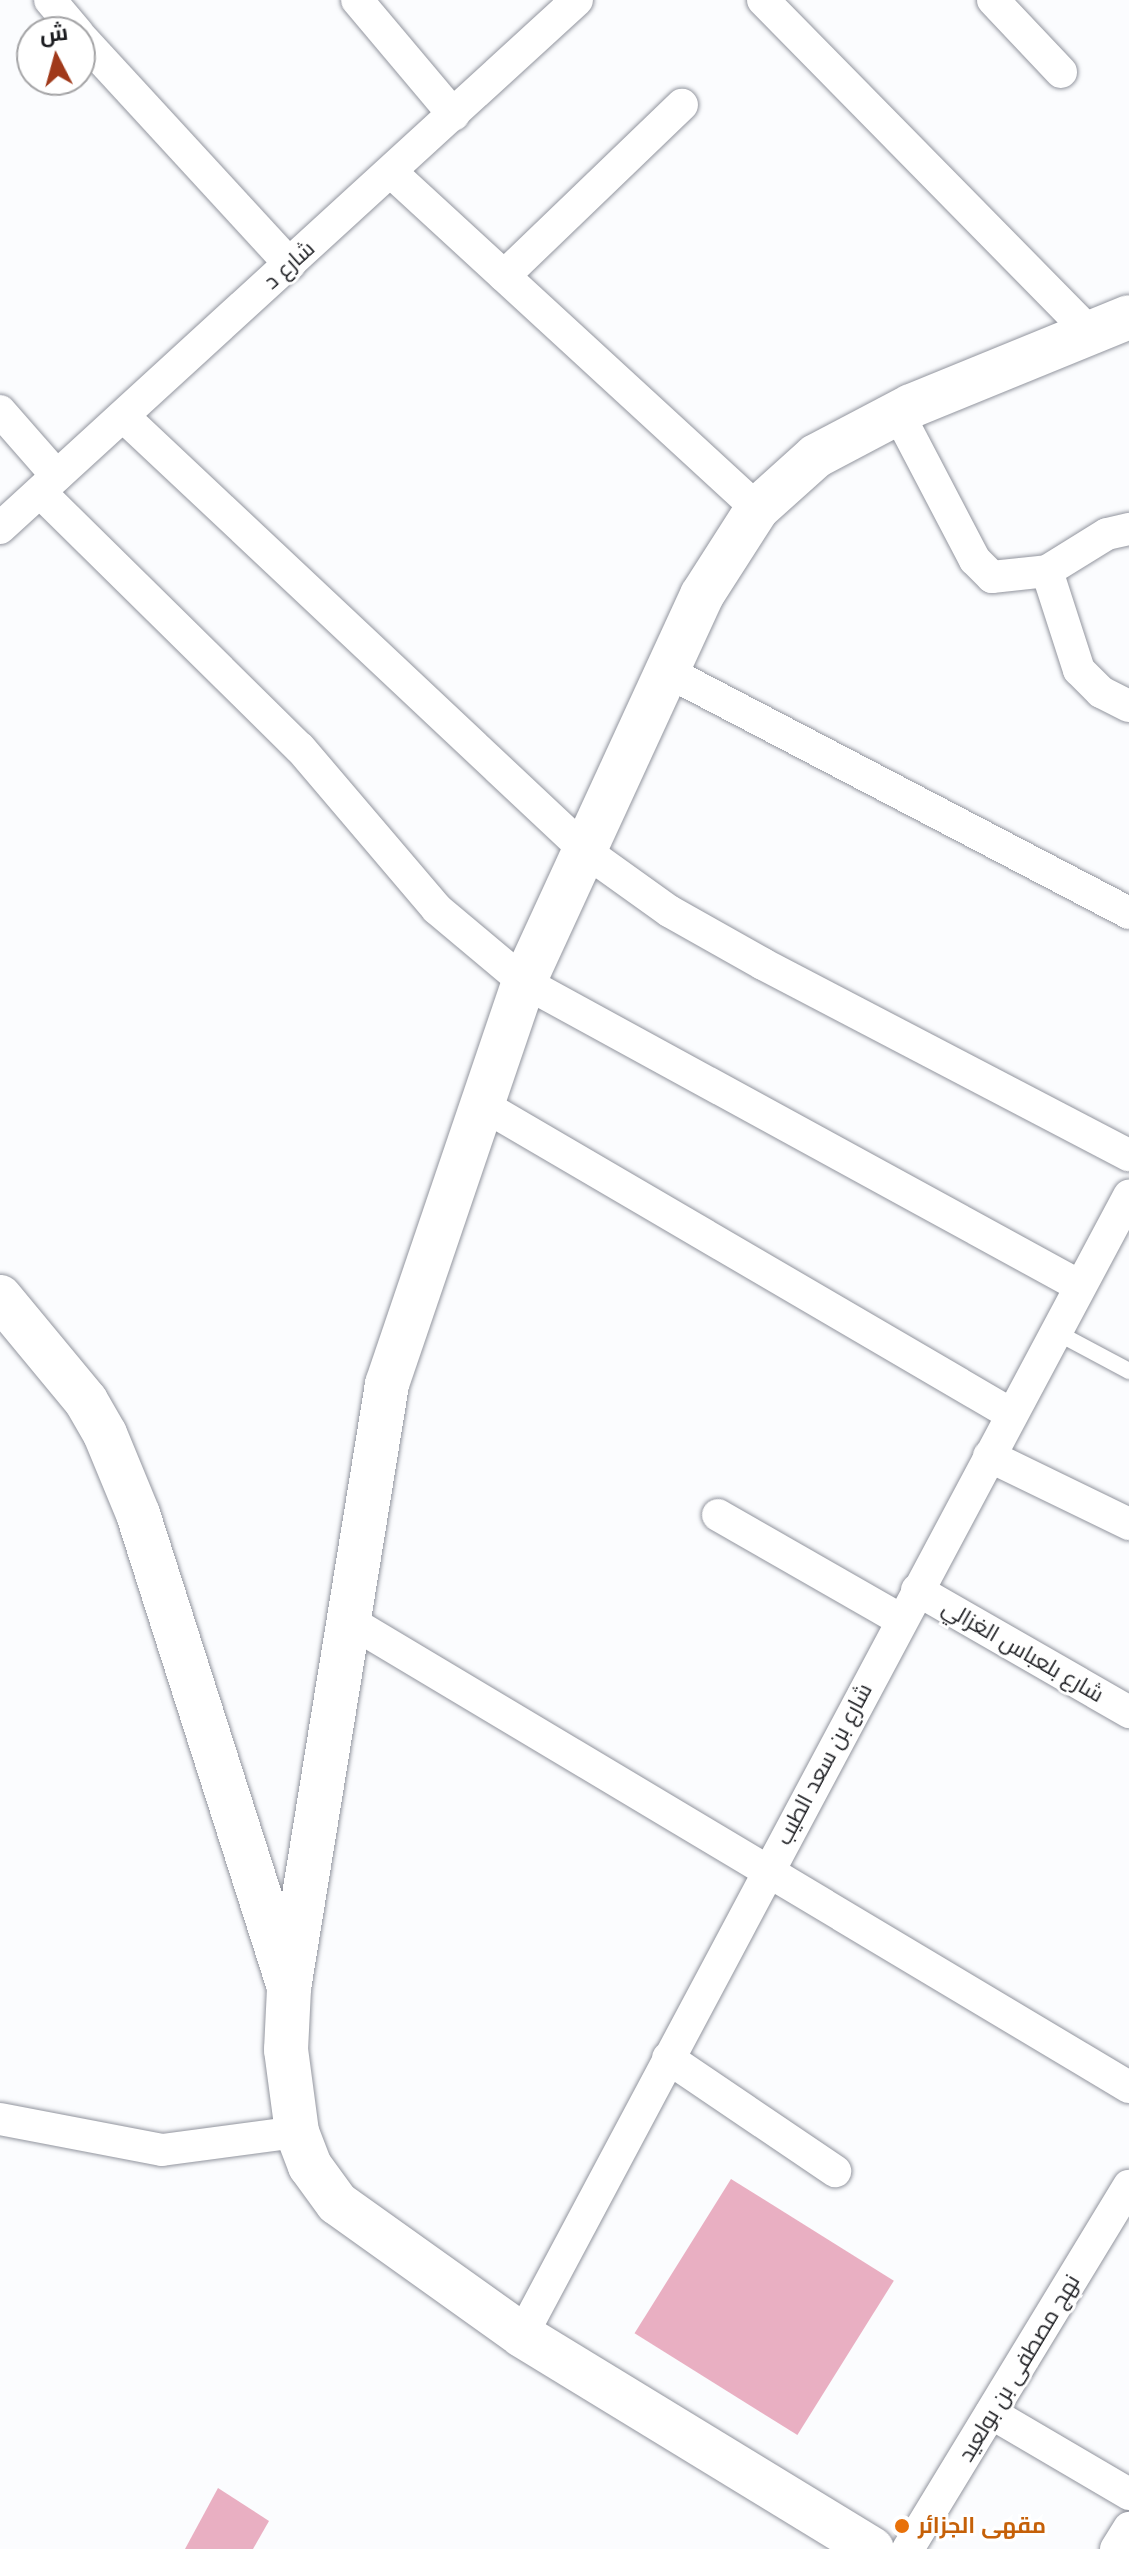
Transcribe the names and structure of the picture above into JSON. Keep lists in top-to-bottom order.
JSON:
{
  "streets": {
    "street": [
      "شارع د",
      "شارع بلعباس الغزالي",
      "شارع بن سعد الطيب",
      "نهج مصطفى بن بولعيد"
    ]
  },
  "crossings": [
    ["شارع بلعباس الغزالي", "شارع بن سعد الطيب"]
  ],
  "places": ["مقهى الجزائر"],
  "north": "top"
}
